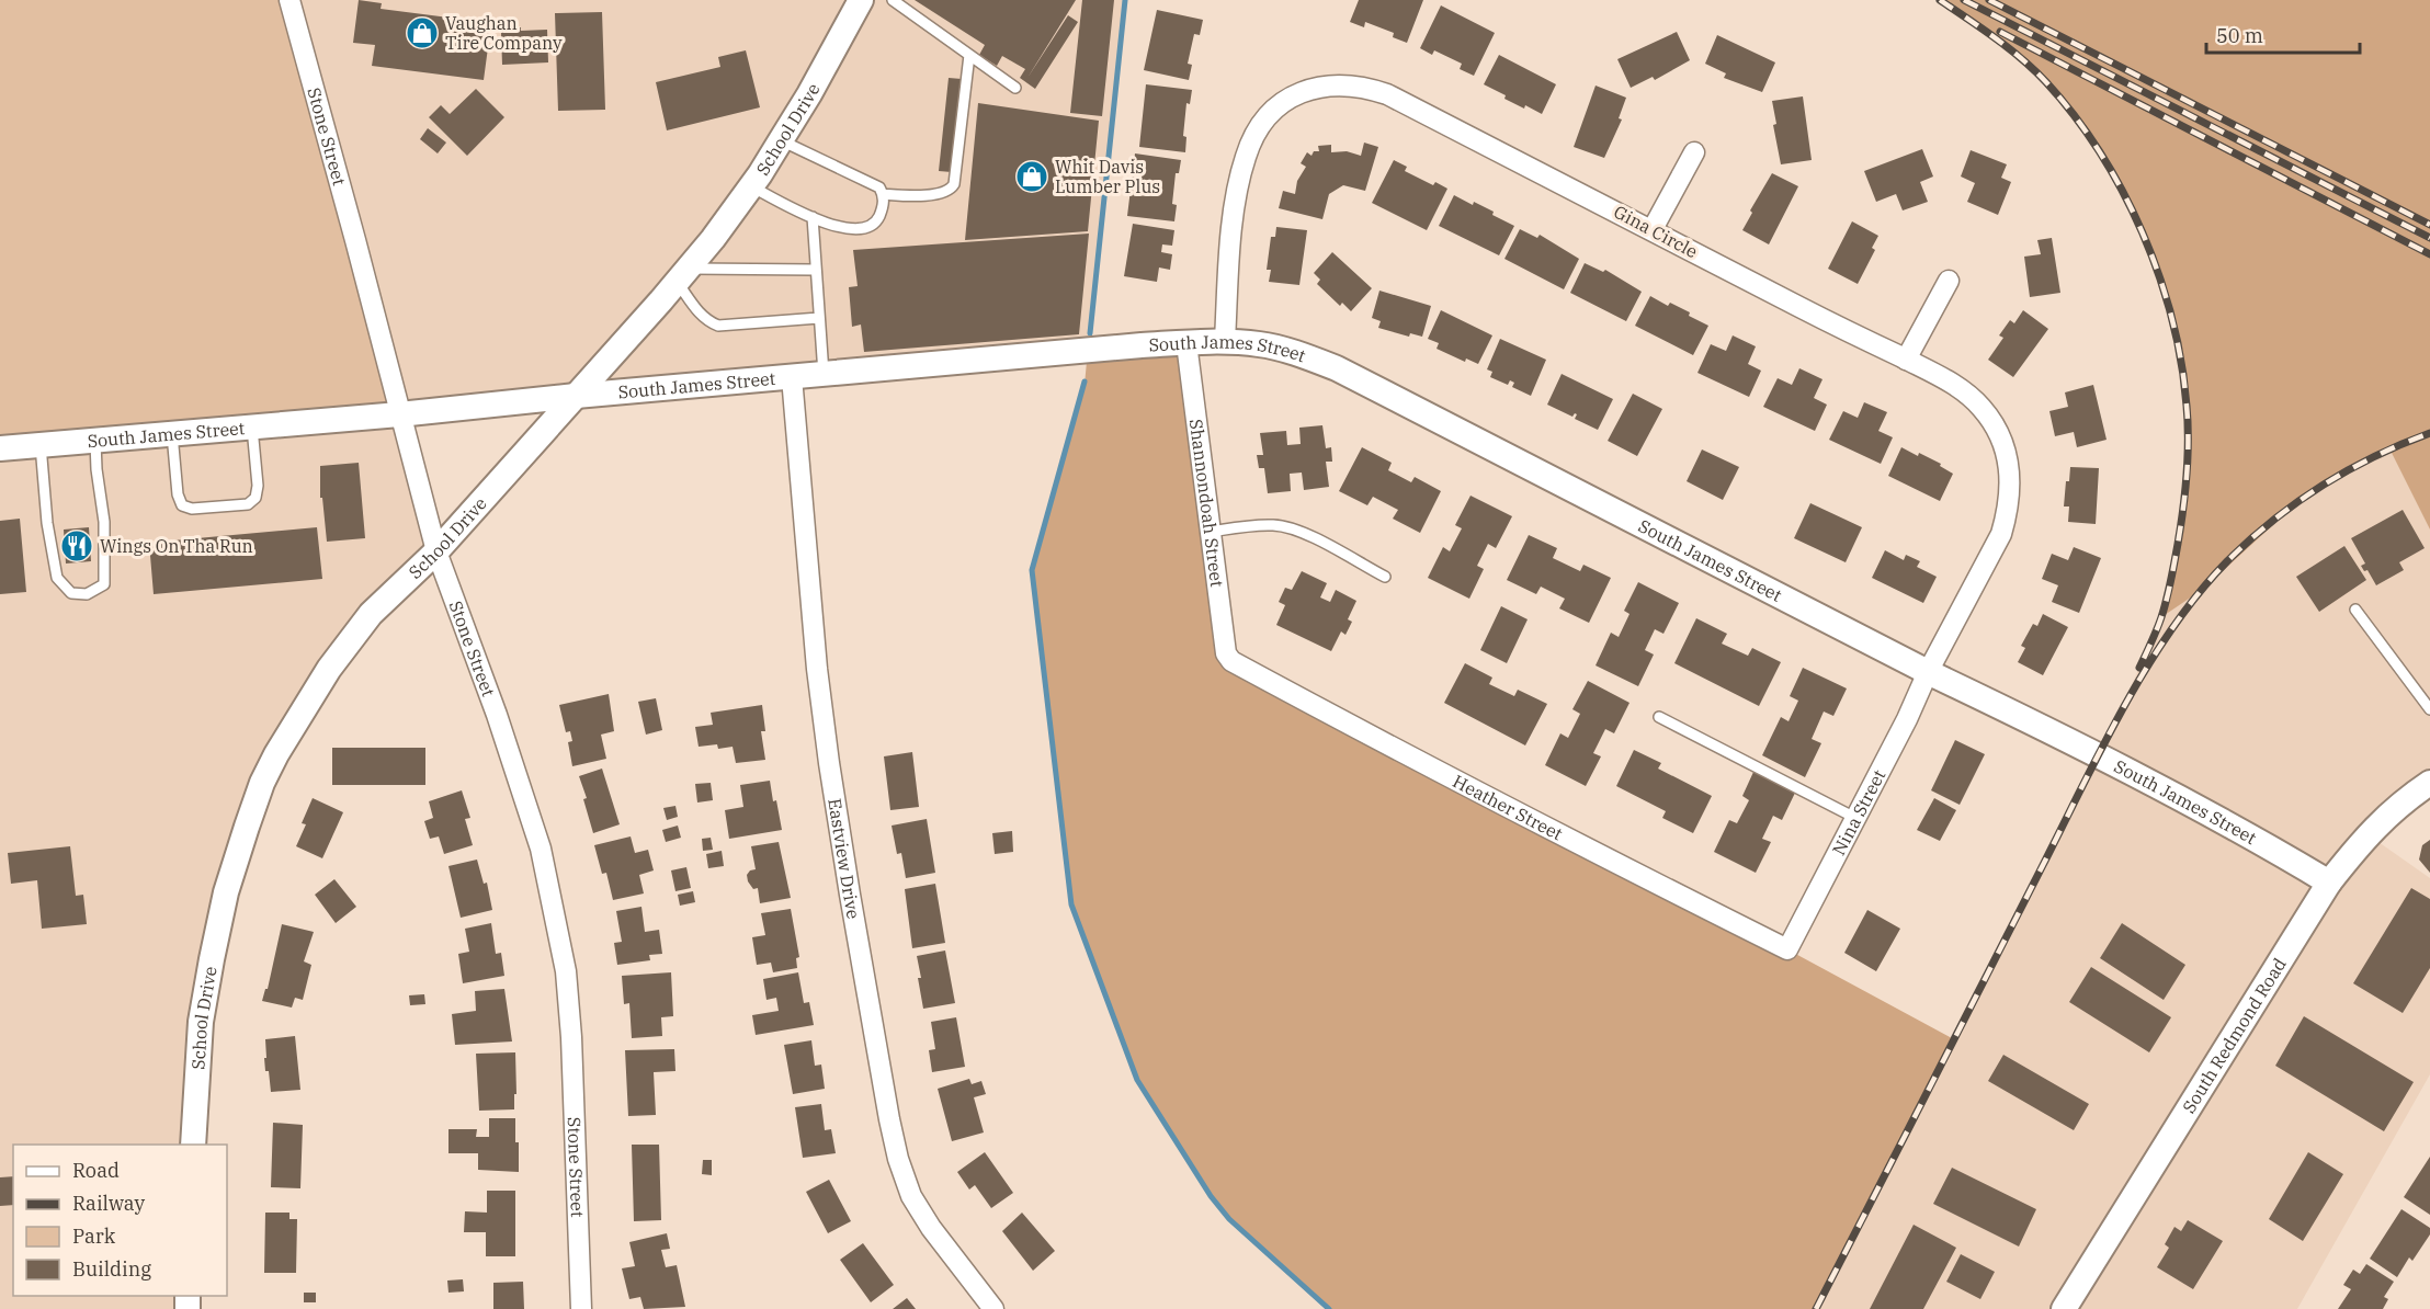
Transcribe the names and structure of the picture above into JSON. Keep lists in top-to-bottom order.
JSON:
{
  "streets": {
    "street": [
      "School Drive",
      "Stone Street",
      "Gina Circle",
      "South James Street",
      "Shannondoah Street",
      "Heather Street",
      "Nina Street",
      "Eastview Drive",
      "South Redmond Road"
    ]
  },
  "crossings": [
    ["School Drive", "Stone Street"],
    ["School Drive", "South James Street"],
    ["Stone Street", "South James Street"],
    ["Gina Circle", "South James Street"],
    ["Gina Circle", "Nina Street"],
    ["South James Street", "Shannondoah Street"],
    ["South James Street", "Nina Street"],
    ["South James Street", "Eastview Drive"],
    ["South James Street", "South Redmond Road"],
    ["Shannondoah Street", "Heather Street"],
    ["Heather Street", "Nina Street"]
  ],
  "places": {
    "shop": ["Vaughan Tire Company", "Whit Davis Lumber Plus"],
    "restaurant": ["Wings On Tha Run"]
  },
  "legend": [
    "Road",
    "Railway",
    "Park",
    "Building"
  ],
  "scale_bar": "50 m"
}
